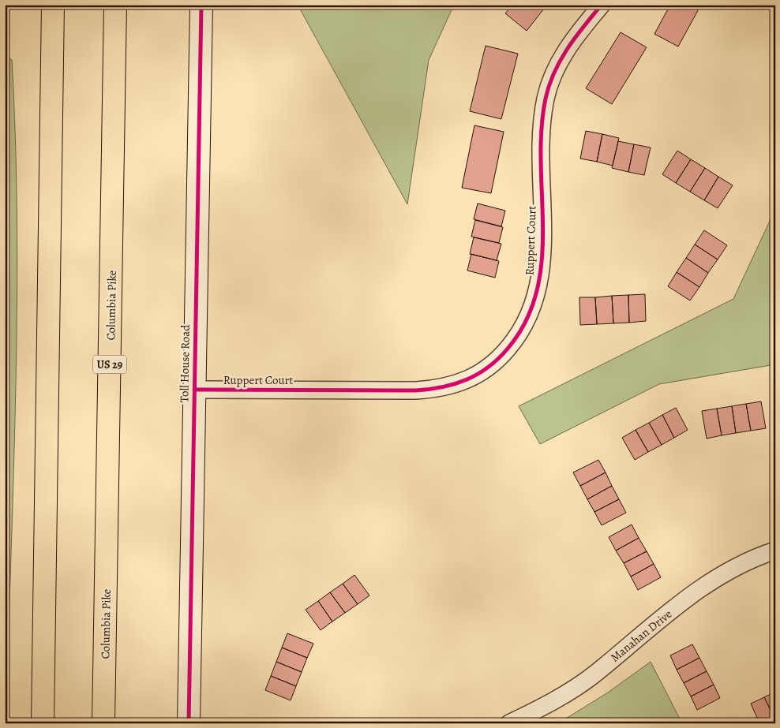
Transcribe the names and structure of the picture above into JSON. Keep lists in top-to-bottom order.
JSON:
{
  "streets": {
    "highway": ["Columbia Pike", "US 29"],
    "street": ["Ruppert Court", "Toll House Road", "Manahan Drive"]
  },
  "crossings": [
    ["Ruppert Court", "Toll House Road"]
  ]
}
